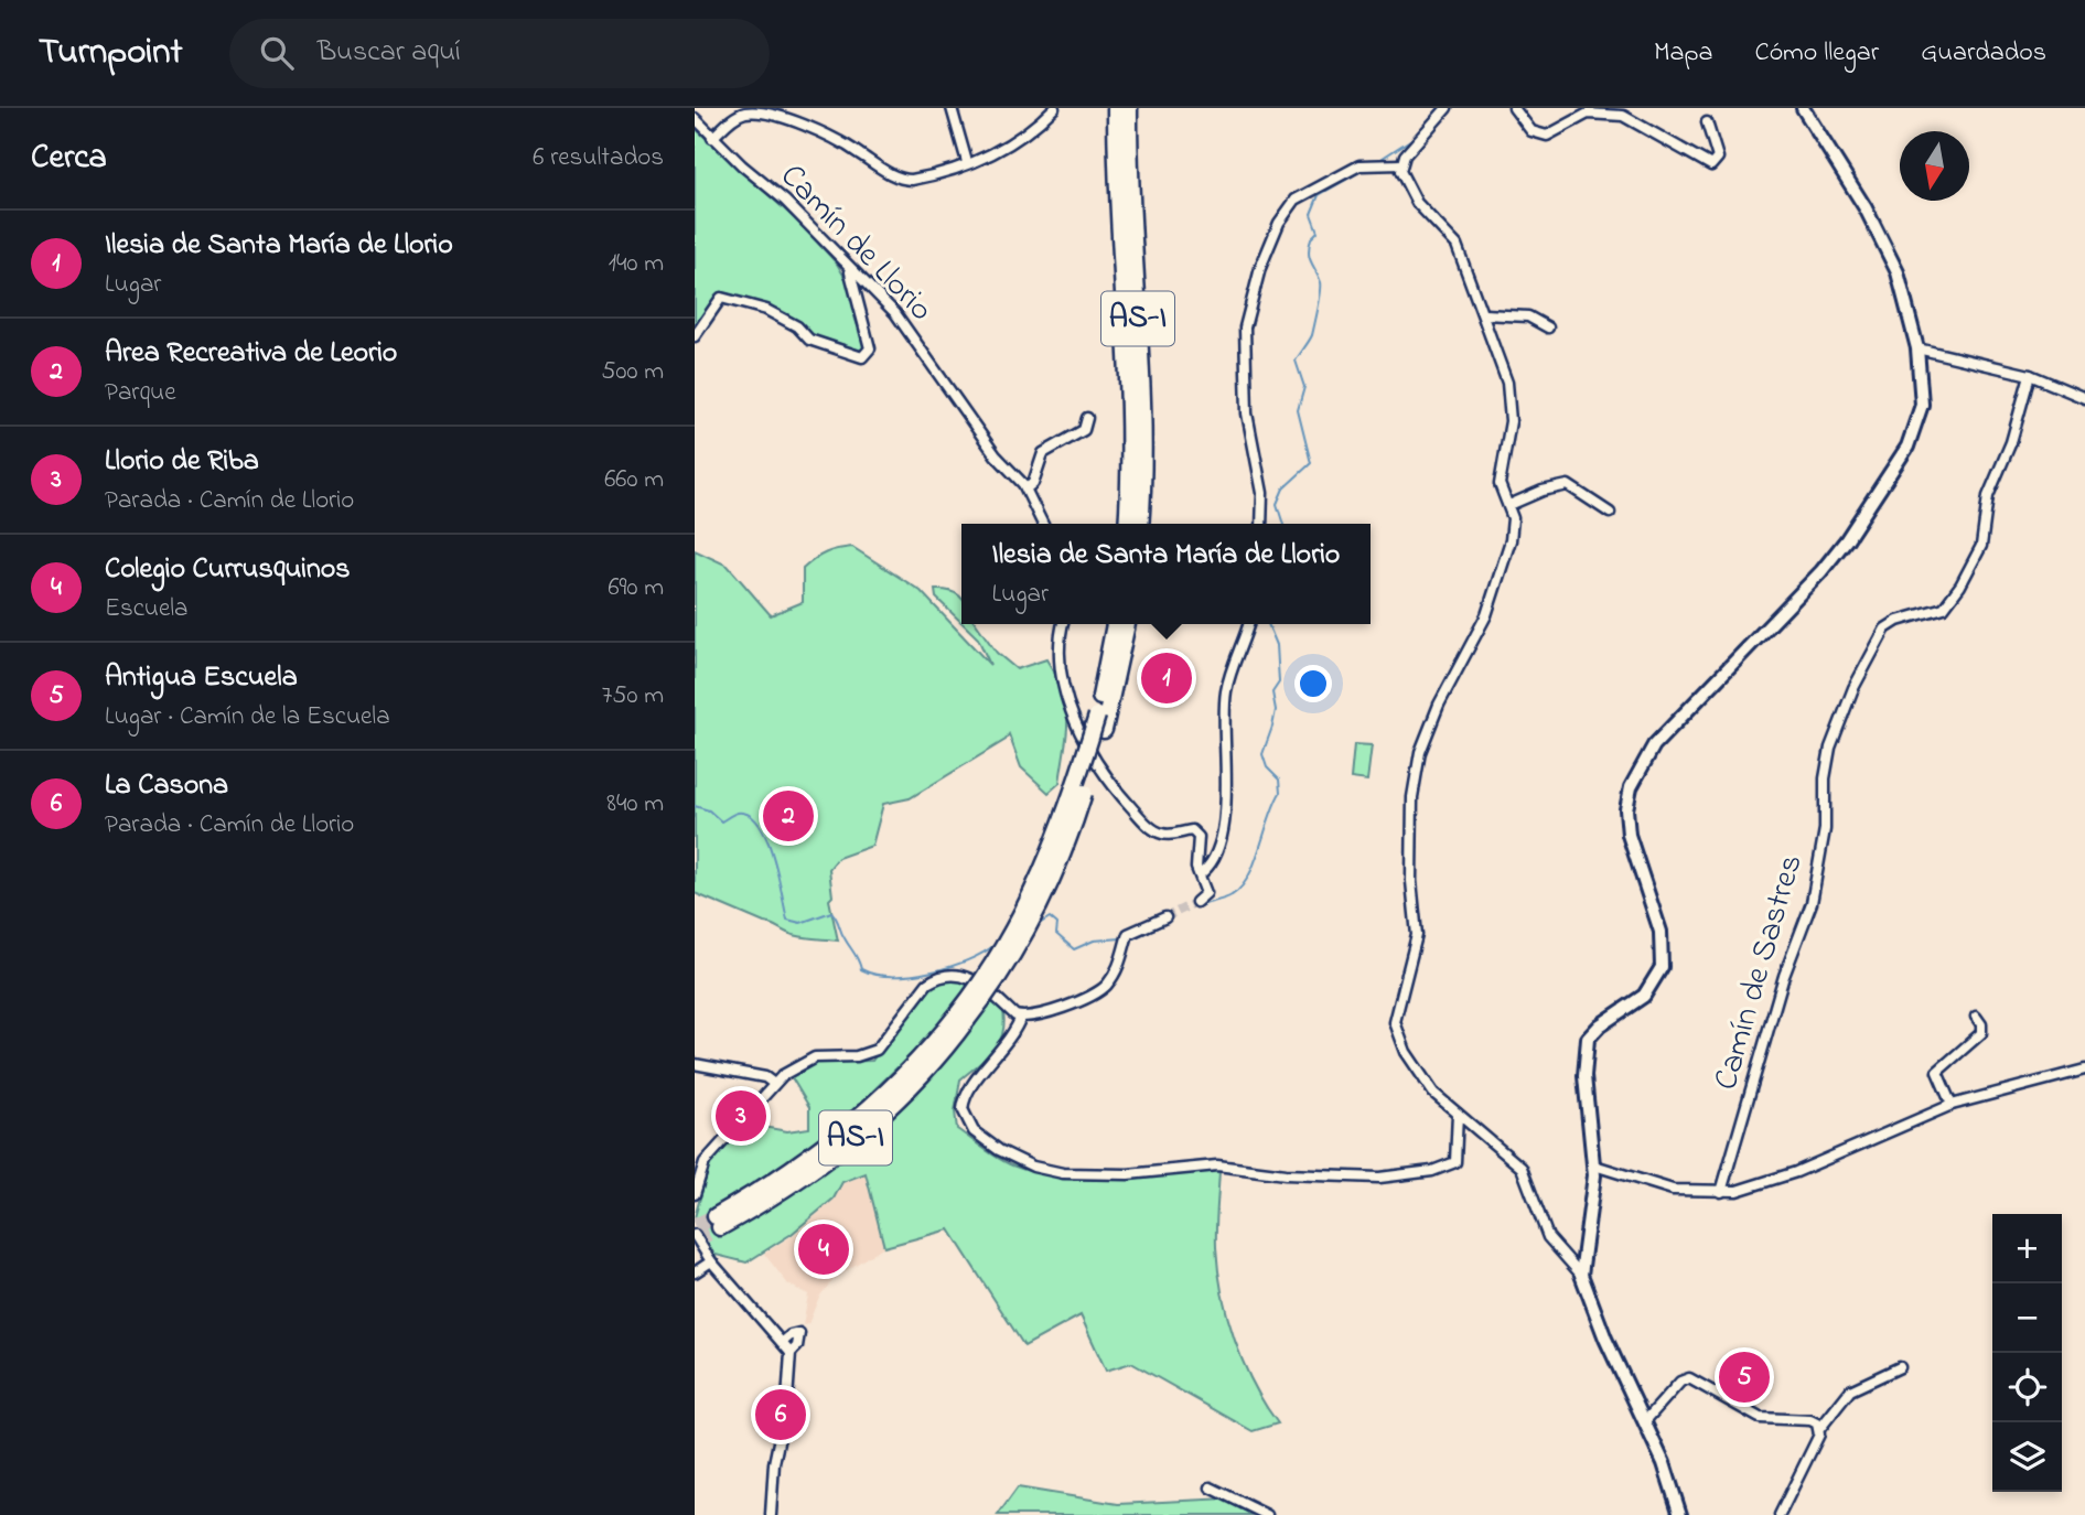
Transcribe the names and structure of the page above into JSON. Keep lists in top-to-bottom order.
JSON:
{
  "streets": {
    "highway": ["AS-I"],
    "street": ["Camín de Llorio", "Camín de Sastres"]
  },
  "north": "bottom",
  "page": {
    "header": "Turnpoint",
    "search": "Buscar aquí",
    "nav": ["Mapa", "Cómo llegar", "Guardados"],
    "heading": ["Cerca", "6 resultados"],
    "list": [
      {
        "mark": "1",
        "name": "Ilesia de Santa María de Llorio",
        "note": "Lugar",
        "value": "140 m"
      },
      {
        "mark": "2",
        "name": "Area Recreativa de Leorio",
        "note": "Parque",
        "value": "500 m"
      },
      {
        "mark": "3",
        "name": "Llorio de Riba",
        "note": "Parada · Camín de Llorio",
        "value": "660 m"
      },
      {
        "mark": "4",
        "name": "Colegio Currusquinos",
        "note": "Escuela",
        "value": "690 m"
      },
      {
        "mark": "5",
        "name": "Antigua Escuela",
        "note": "Lugar · Camín de la Escuela",
        "value": "750 m"
      },
      {
        "mark": "6",
        "name": "La Casona",
        "note": "Parada · Camín de Llorio",
        "value": "840 m"
      }
    ],
    "popup": ["Ilesia de Santa María de Llorio", "Lugar"],
    "pins": [
      "1",
      "2",
      "3",
      "4",
      "5",
      "6"
    ],
    "map_buttons": ["+", "−"]
  }
}
